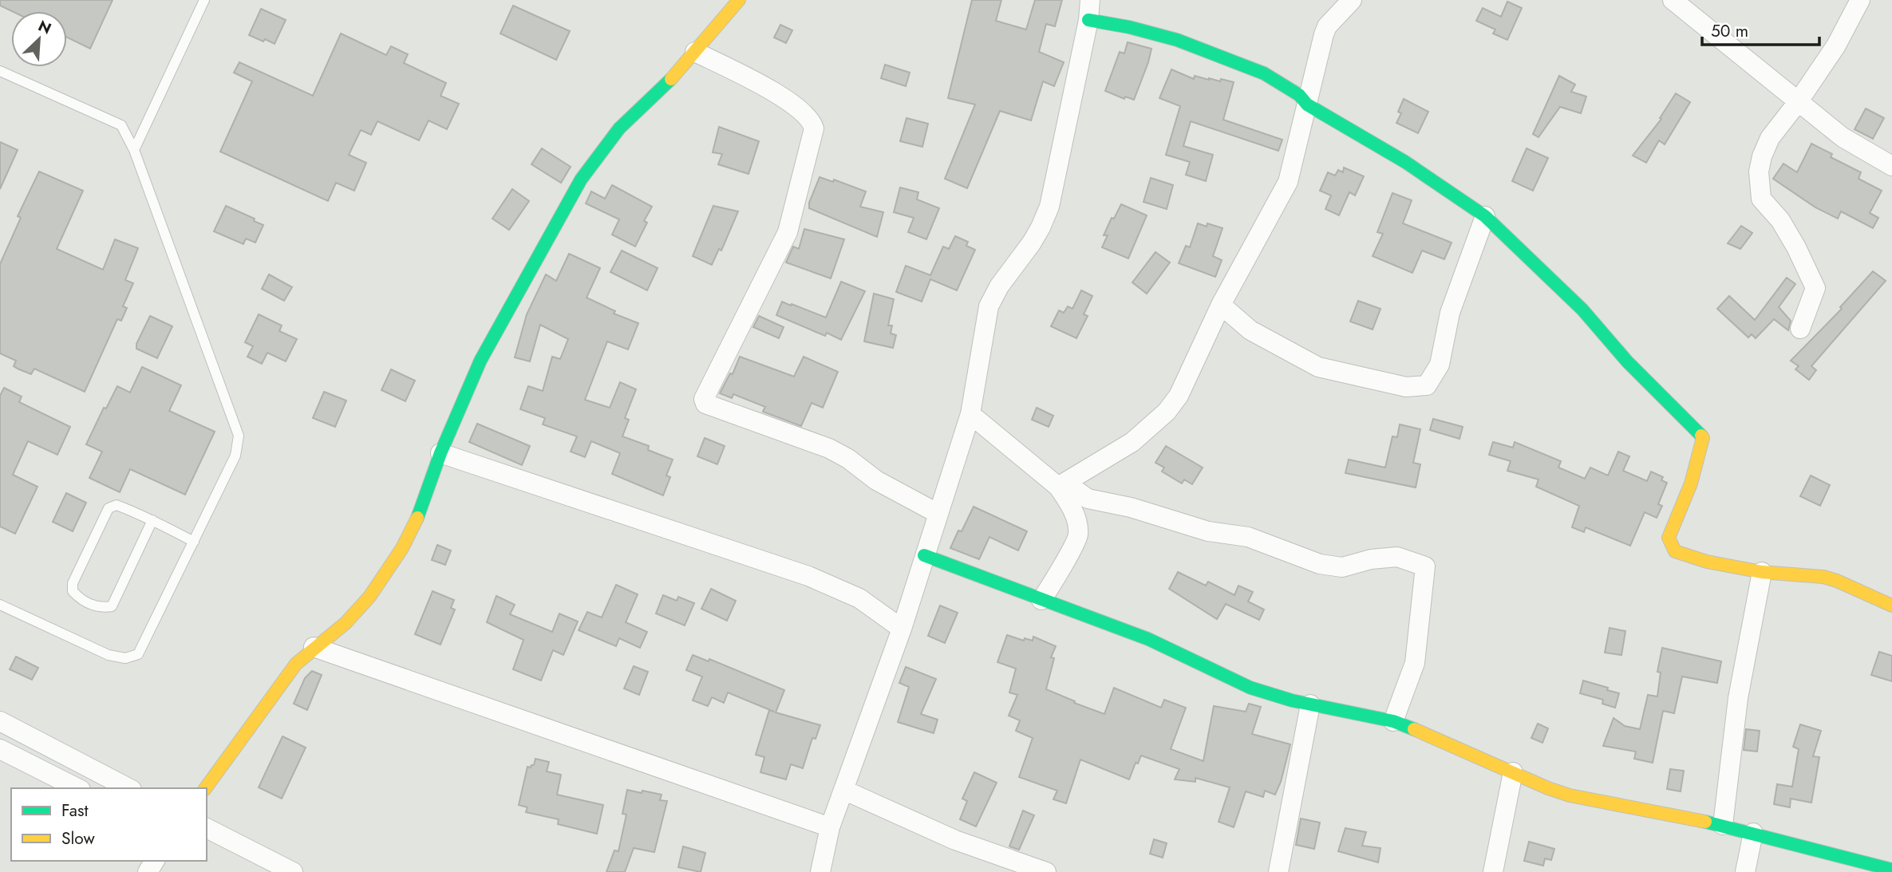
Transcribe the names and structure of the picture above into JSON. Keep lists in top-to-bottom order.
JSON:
{
  "legend": ["Fast", "Slow"],
  "scale_bar": "50 m",
  "north": "top right"
}
